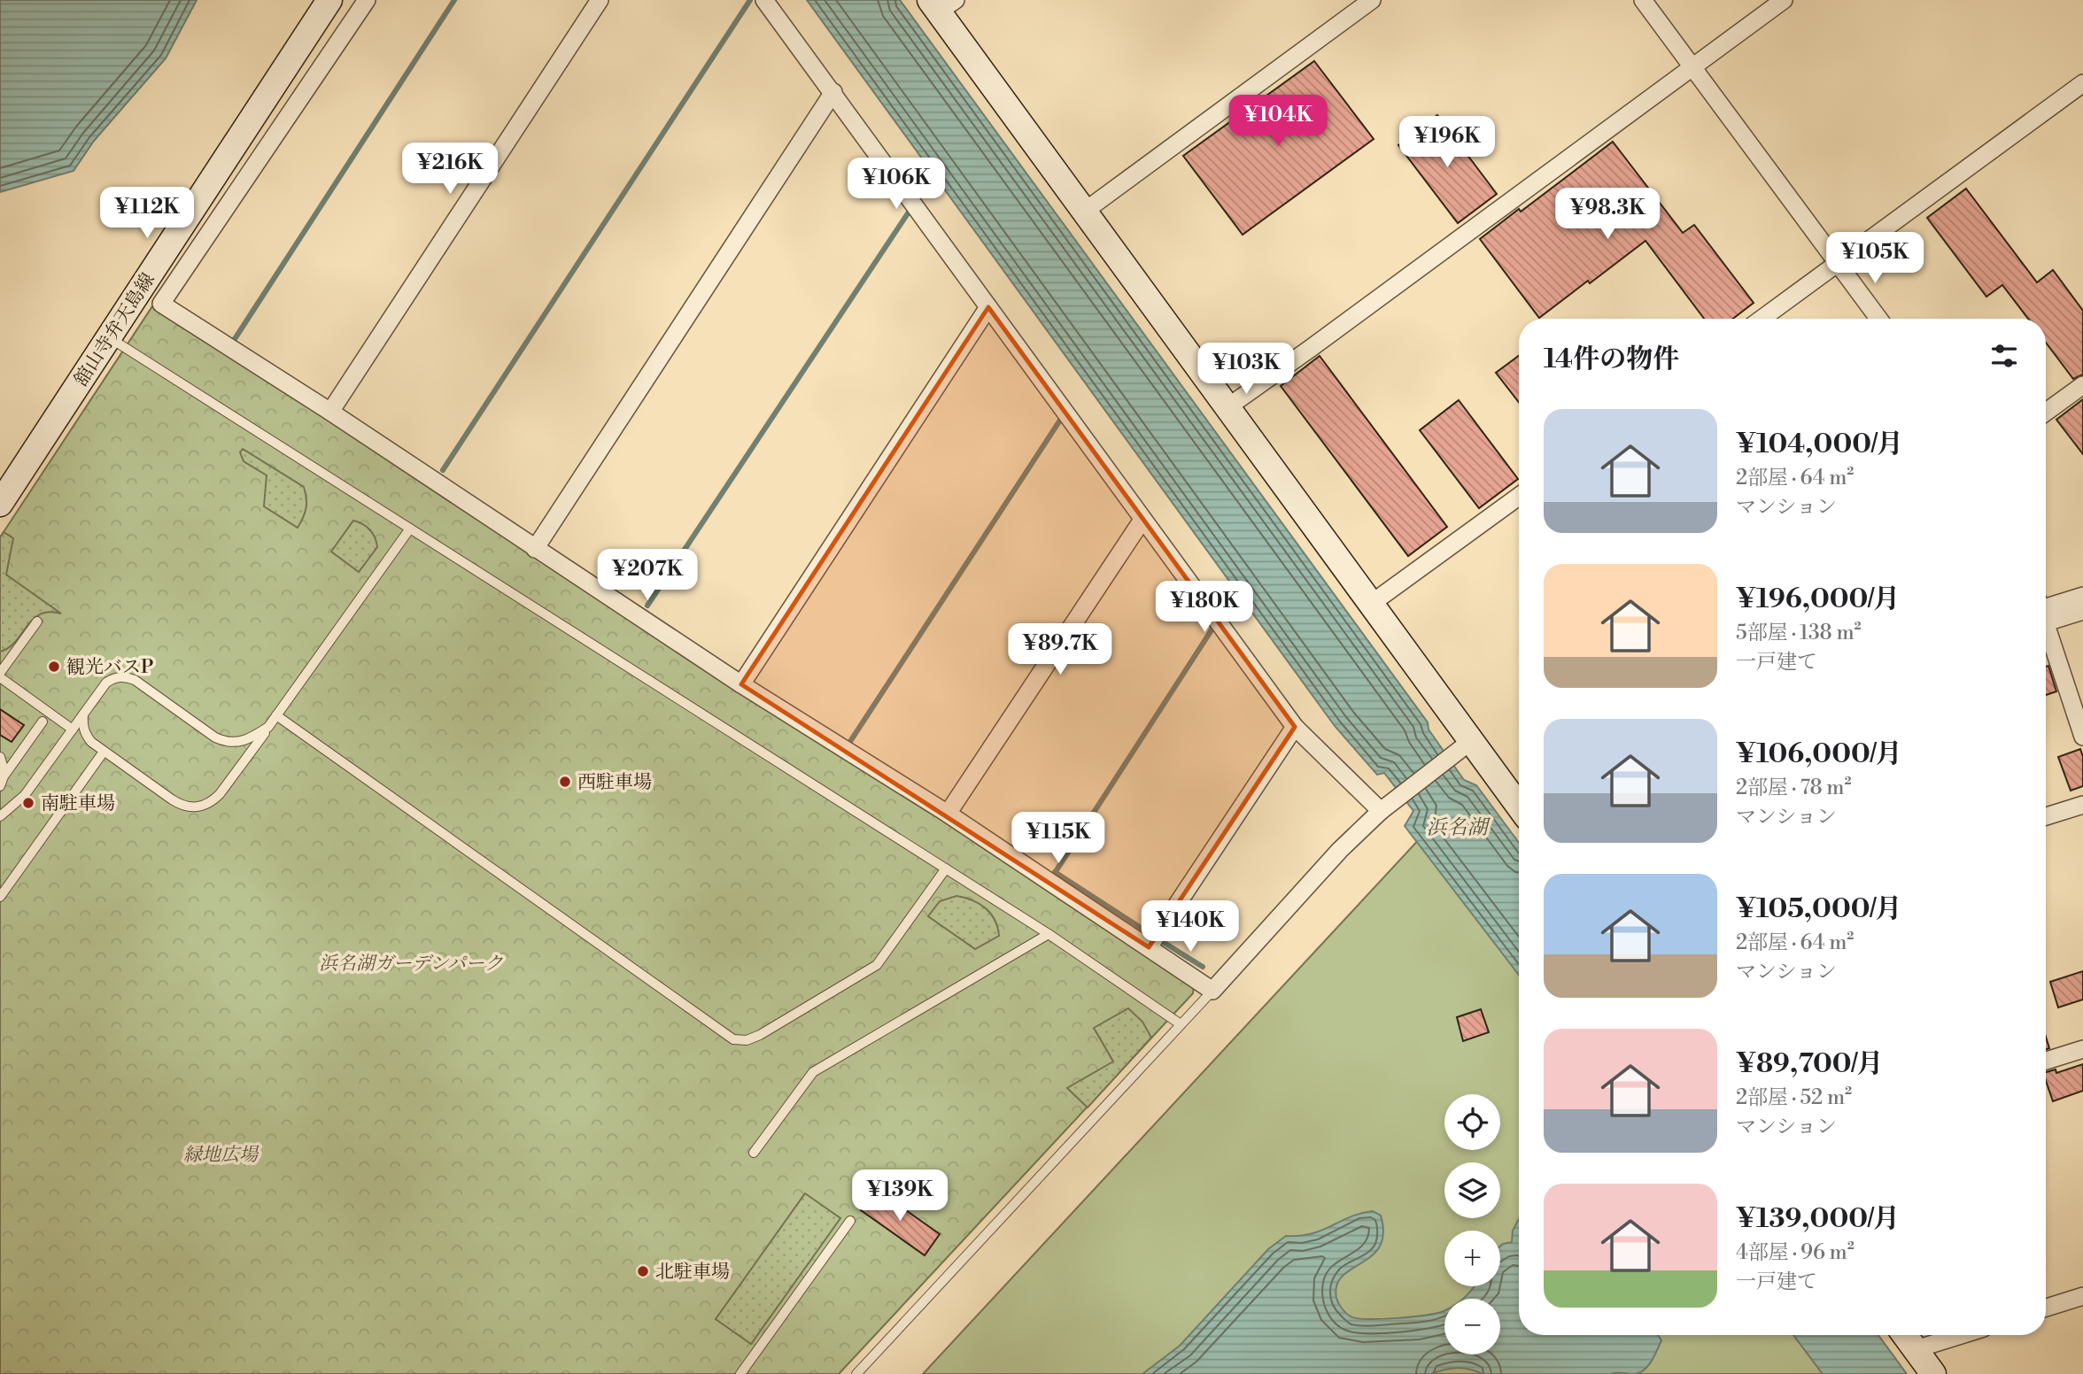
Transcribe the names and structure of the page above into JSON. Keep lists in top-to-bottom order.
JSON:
{
  "streets": {
    "street": ["舘山寺弁天島線"]
  },
  "water": ["浜名湖"],
  "parks": ["浜名湖ガーデンパーク", "緑地広場"],
  "places": [
    "観光バスP",
    "西駐車場",
    "南駐車場",
    "北駐車場"
  ],
  "page": {
    "price": [
      "¥104K",
      "¥196K",
      "¥216K",
      "¥106K",
      "¥112K",
      "¥98.3K",
      "¥105K",
      "¥103K",
      "¥207K",
      "¥180K",
      "¥89.7K",
      "¥115K",
      "¥140K",
      "¥139K"
    ],
    "heading": "14件の物件",
    "list": [
      {
        "name": "¥104,000/月",
        "note": "2部屋 · 64 m² · マンション"
      },
      {
        "name": "¥196,000/月",
        "note": "5部屋 · 138 m² · 一戸建て"
      },
      {
        "name": "¥106,000/月",
        "note": "2部屋 · 78 m² · マンション"
      },
      {
        "name": "¥105,000/月",
        "note": "2部屋 · 64 m² · マンション"
      },
      {
        "name": "¥89,700/月",
        "note": "2部屋 · 52 m² · マンション"
      },
      {
        "name": "¥139,000/月",
        "note": "4部屋 · 96 m² · 一戸建て"
      }
    ],
    "map_buttons": ["+", "−"]
  }
}
